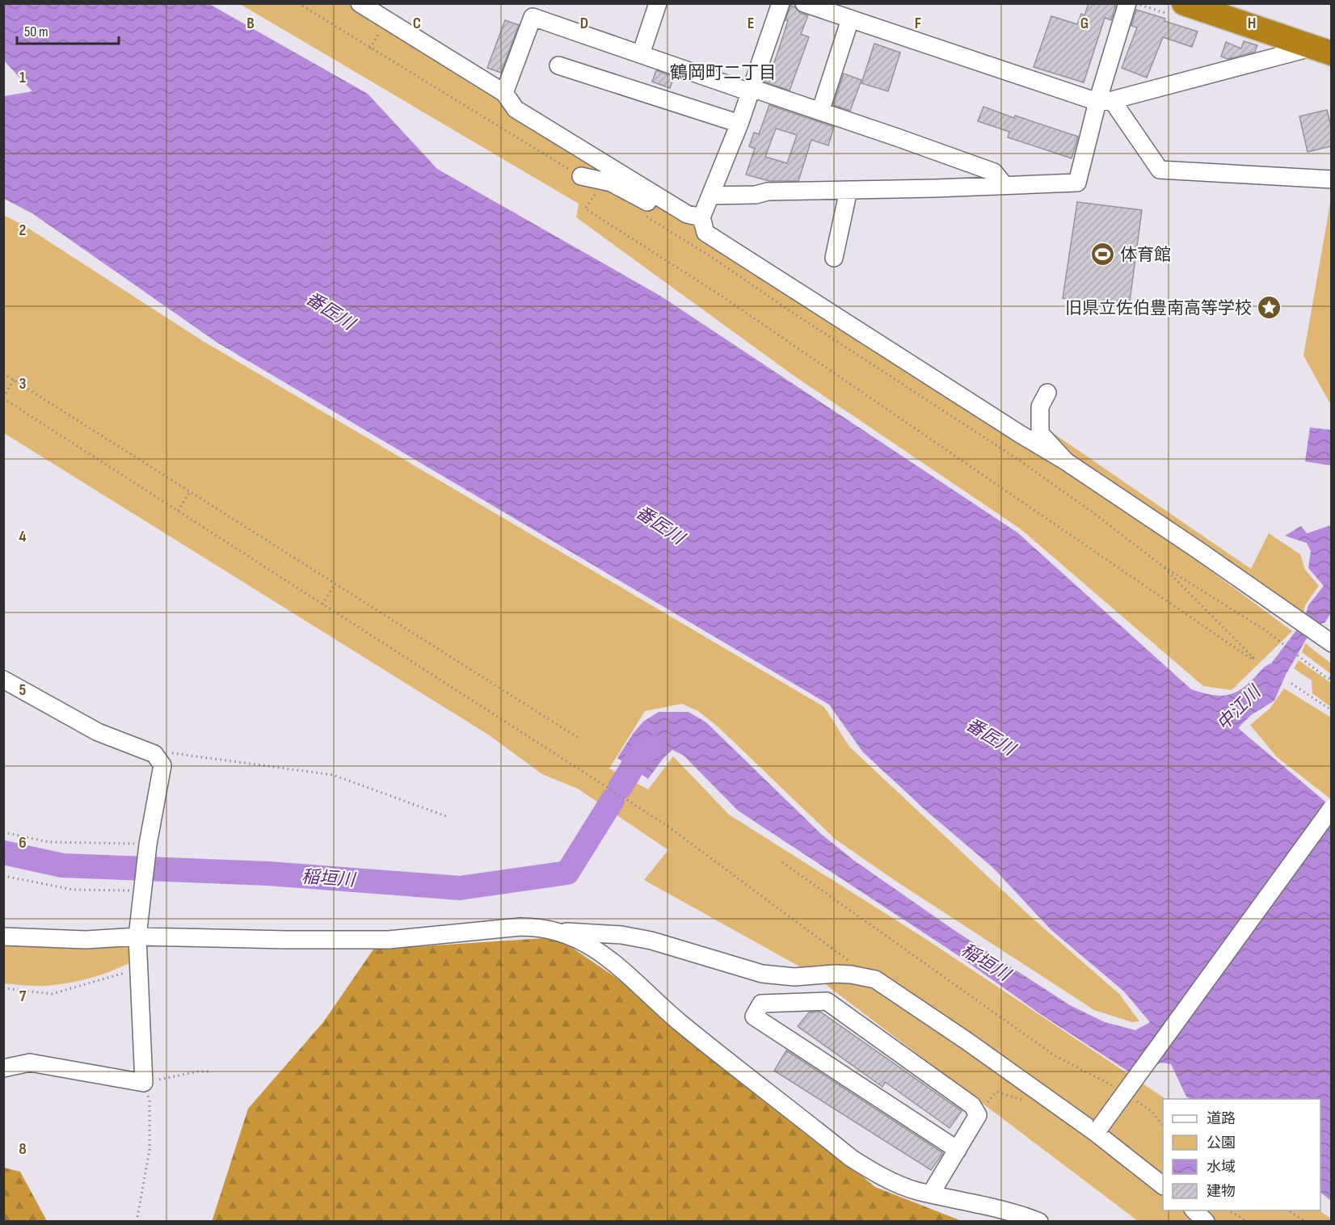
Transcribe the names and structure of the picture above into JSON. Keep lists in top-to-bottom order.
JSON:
{
  "districts": ["鶴岡町二丁目"],
  "water": ["番匠川", "中江川", "稲垣川"],
  "places": {
    "sports": ["体育館"],
    "place": ["旧県立佐伯豊南高等学校"]
  },
  "legend": [
    "道路",
    "公園",
    "水域",
    "建物"
  ],
  "scale_bar": "50 m",
  "grid": {
    "columns": [
      "B",
      "C",
      "D",
      "E",
      "F",
      "G",
      "H"
    ],
    "rows": [
      "1",
      "2",
      "3",
      "4",
      "5",
      "6",
      "7",
      "8"
    ]
  }
}
